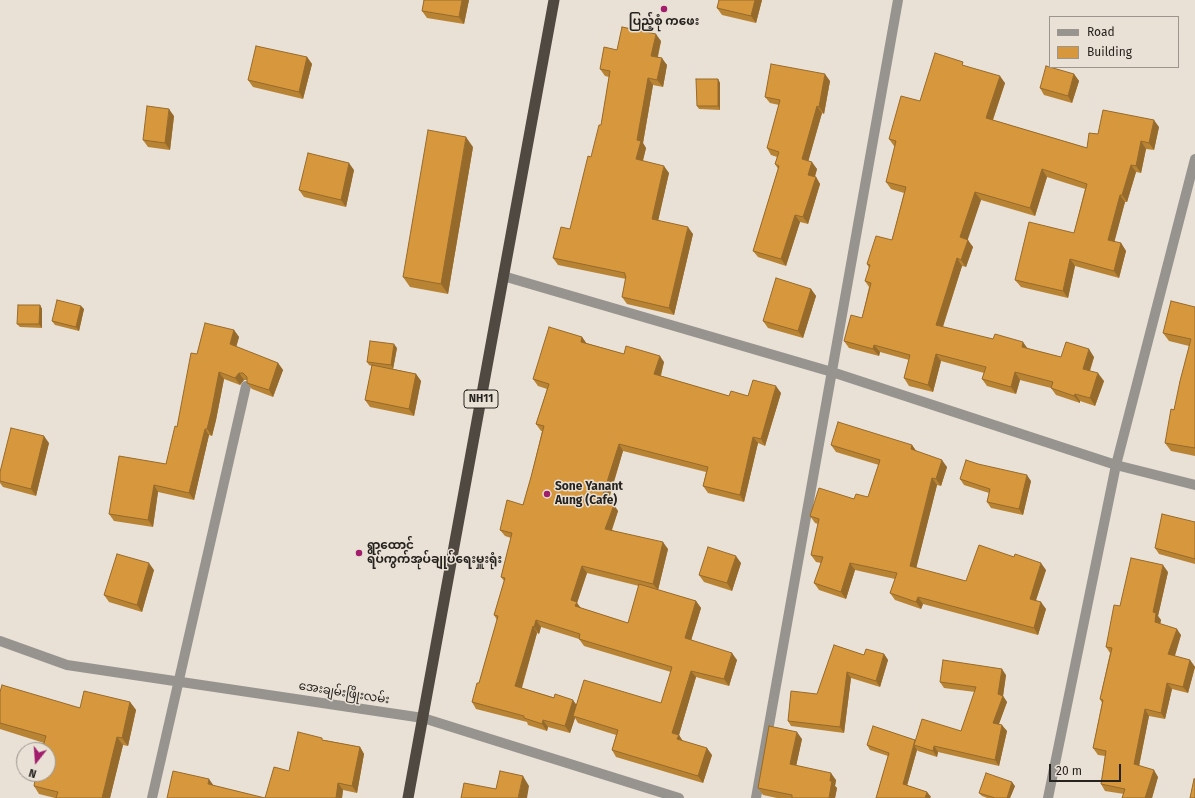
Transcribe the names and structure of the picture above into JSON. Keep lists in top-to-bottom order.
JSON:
{
  "streets": {
    "highway": ["NH11"],
    "street": ["အေးချမ်းဖြိုးလမ်း"]
  },
  "crossings": [
    ["NH11", "အေးချမ်းဖြိုးလမ်း"]
  ],
  "places": ["ပြည့်စုံ ကဖေး", "Sone Yanant Aung (Cafe)", "ရွာထောင် ရပ်ကွက်အုပ်ချုပ်ရေးမှူးရုံး"],
  "legend": ["Road", "Building"],
  "scale_bar": "20 m",
  "north": "bottom"
}
